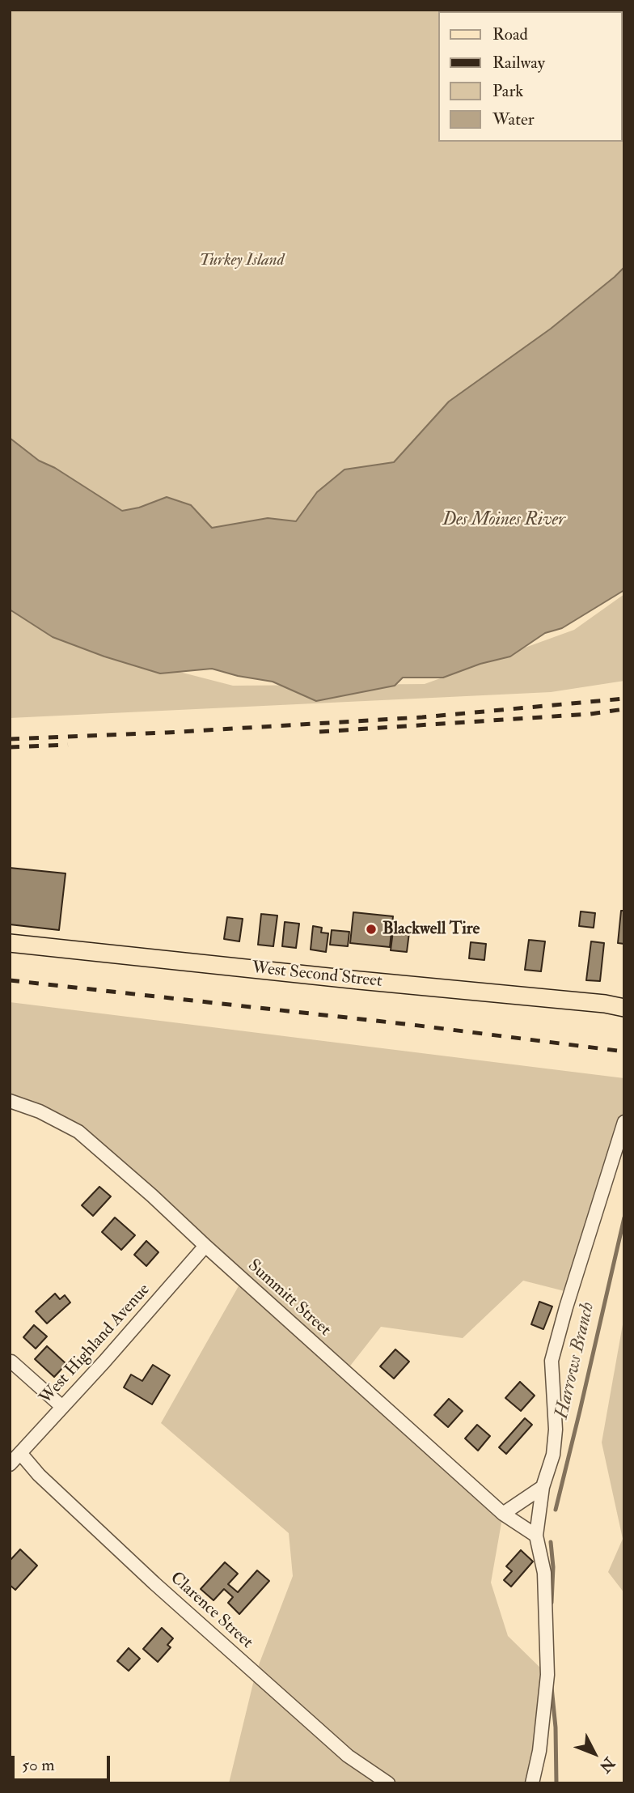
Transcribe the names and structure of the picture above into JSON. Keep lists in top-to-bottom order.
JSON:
{
  "streets": {
    "main road": ["West Second Street"],
    "street": ["Summitt Street", "West Highland Avenue", "Clarence Street"]
  },
  "crossings": [
    ["Summitt Street", "West Highland Avenue"],
    ["West Highland Avenue", "Clarence Street"]
  ],
  "water": ["Des Moines River", "Harrows Branch"],
  "parks": ["Turkey Island"],
  "places": ["Blackwell Tire"],
  "legend": [
    "Road",
    "Railway",
    "Park",
    "Water"
  ],
  "scale_bar": "50 m",
  "north": "bottom right"
}
